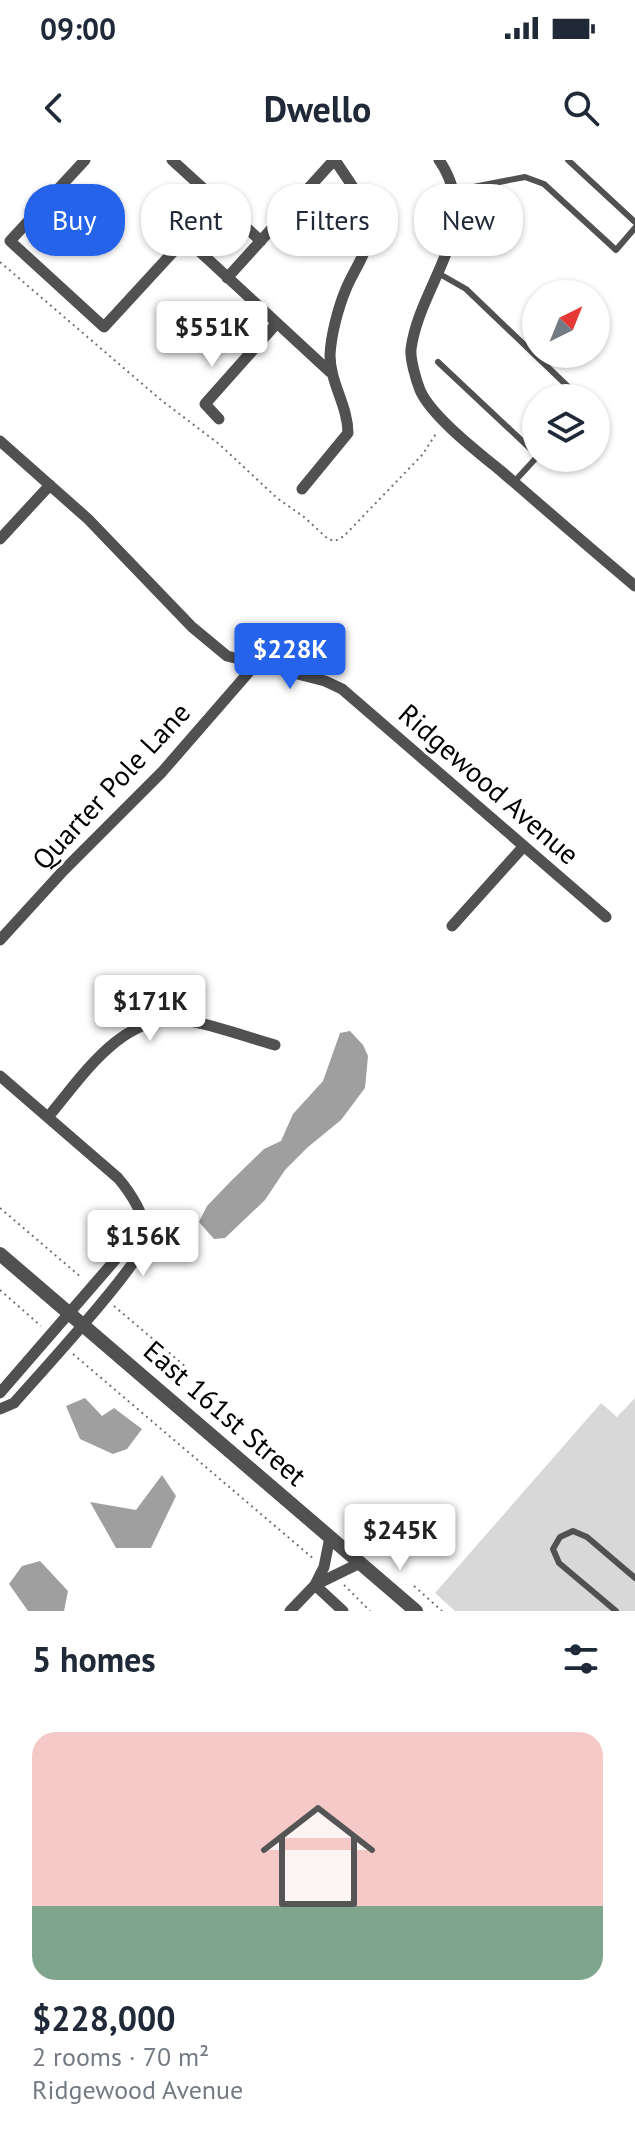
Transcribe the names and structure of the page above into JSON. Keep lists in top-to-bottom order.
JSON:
{
  "streets": {
    "street": ["Ridgewood Avenue", "Quarter Pole Lane", "East 161st Street"]
  },
  "crossings": [
    ["Ridgewood Avenue", "Quarter Pole Lane"]
  ],
  "north": "top right",
  "page": {
    "status": "09:00",
    "header": "Dwello",
    "chip": [
      "Buy",
      "Rent",
      "Filters",
      "New"
    ],
    "price": [
      "$551K",
      "$228K",
      "$171K",
      "$156K",
      "$245K"
    ],
    "heading": "5 homes",
    "list": [
      {
        "name": "$228,000",
        "note": "2 rooms · 70 m² · Ridgewood Avenue"
      }
    ]
  }
}
